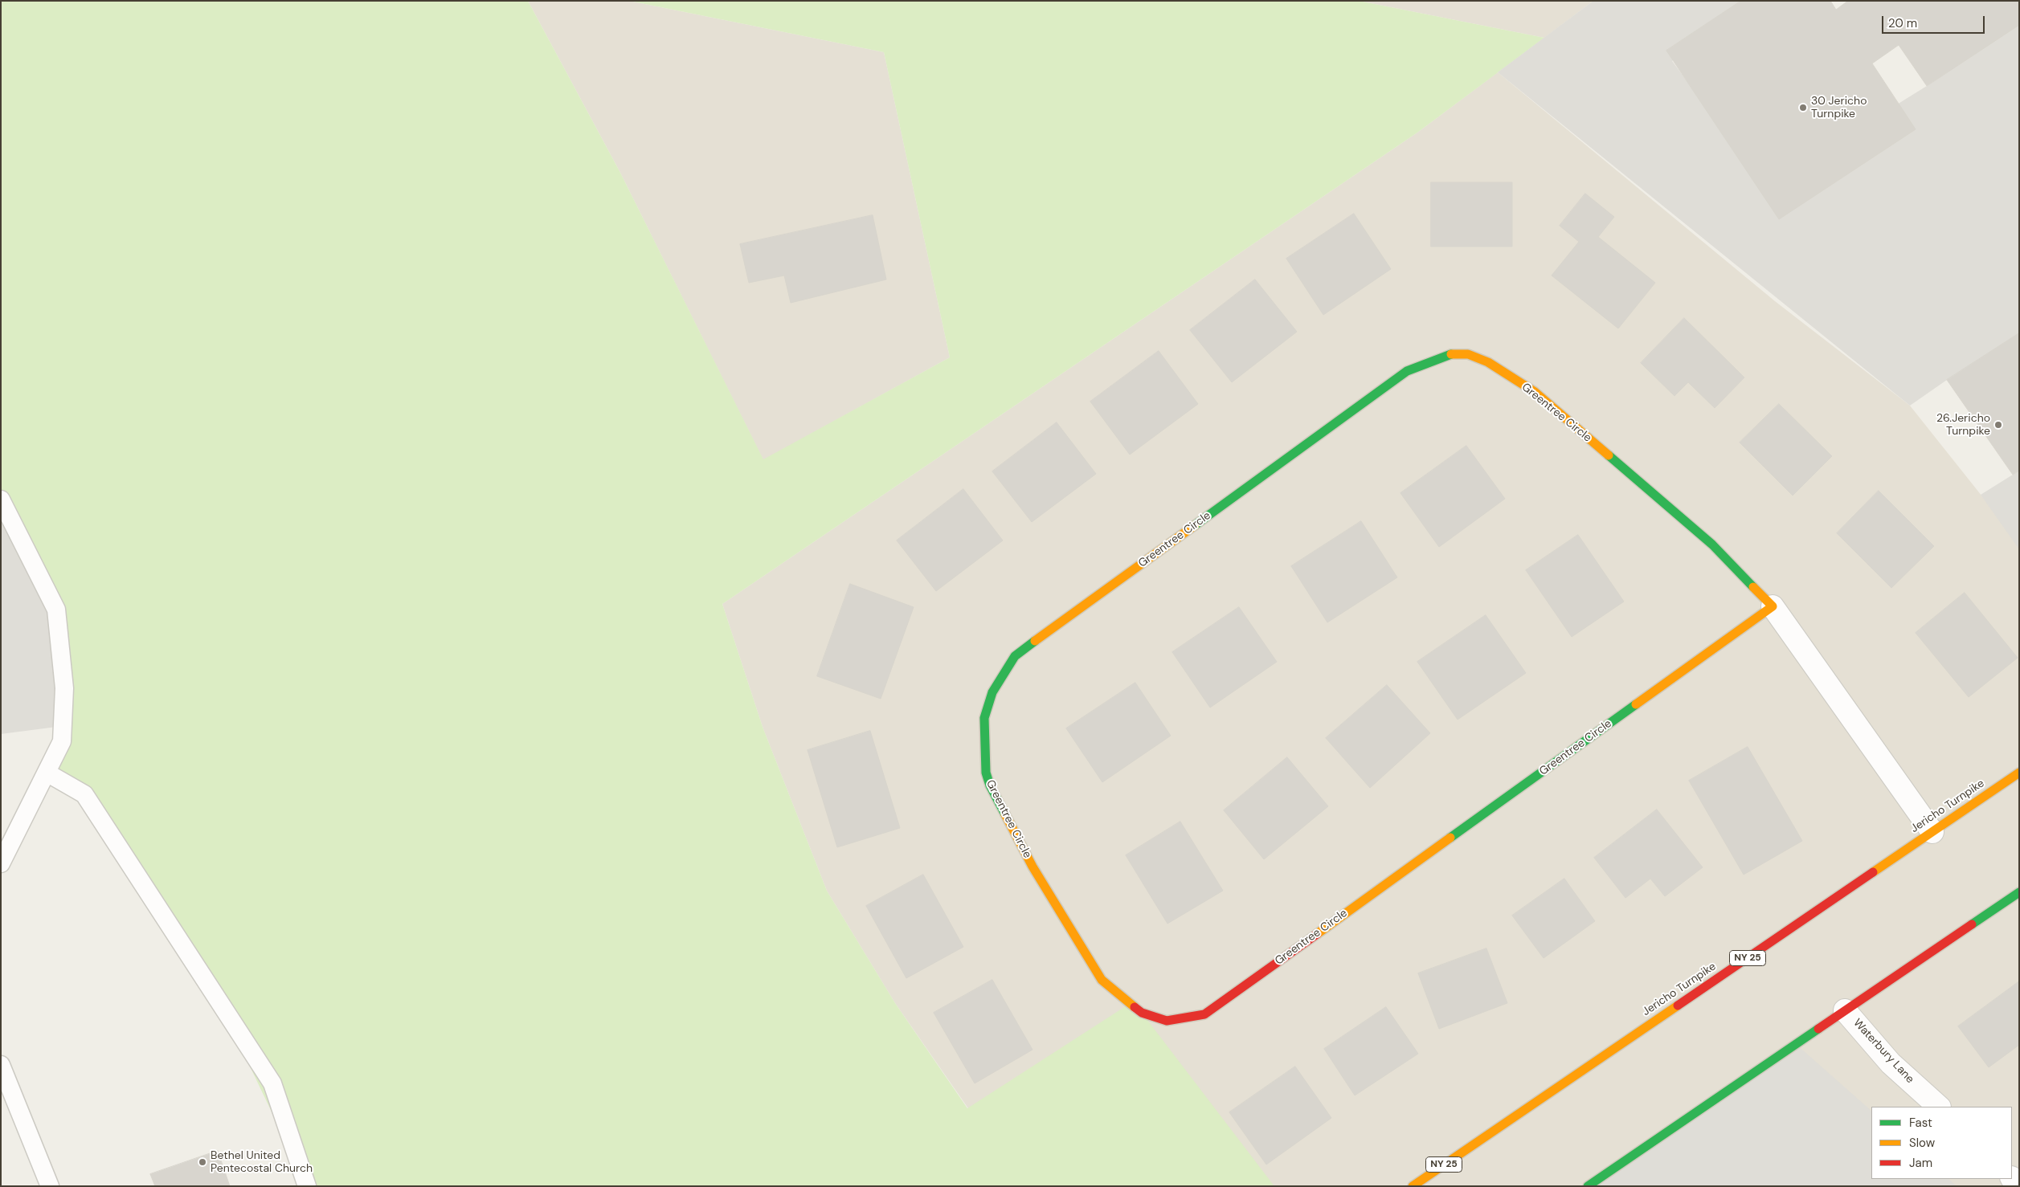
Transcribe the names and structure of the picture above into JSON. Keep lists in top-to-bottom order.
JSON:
{
  "streets": {
    "street": [
      "Greentree Circle",
      "Jericho Turnpike",
      "NY 25",
      "Waterbury Lane"
    ]
  },
  "crossings": [
    ["Greentree Circle", "Jericho Turnpike"]
  ],
  "places": ["30 Jericho Turnpike", "26.Jericho Turnpike", "Bethel United Pentecostal Church"],
  "legend": ["Fast", "Slow", "Jam"],
  "scale_bar": "20 m"
}
